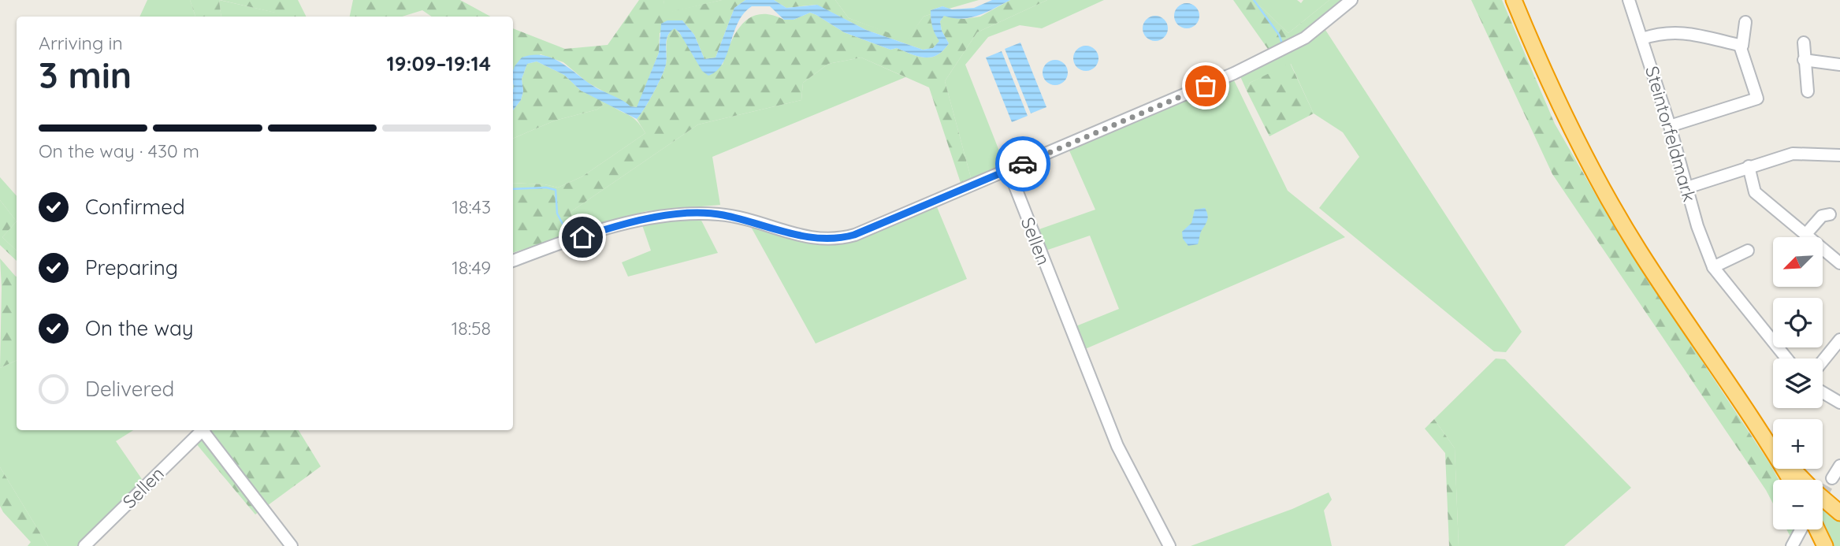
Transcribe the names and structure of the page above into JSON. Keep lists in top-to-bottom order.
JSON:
{
  "streets": {
    "street": ["Steintorfeldmark", "Sellen"]
  },
  "north": "bottom left",
  "page": {
    "heading": ["3 min", "Arriving in", "19:09–19:14"],
    "bar": "On the way · 430 m",
    "list": [
      ["Confirmed", "18:43"],
      ["Preparing", "18:49"],
      ["On the way", "18:58"],
      "Delivered"
    ],
    "map_buttons": ["+", "−"]
  }
}
